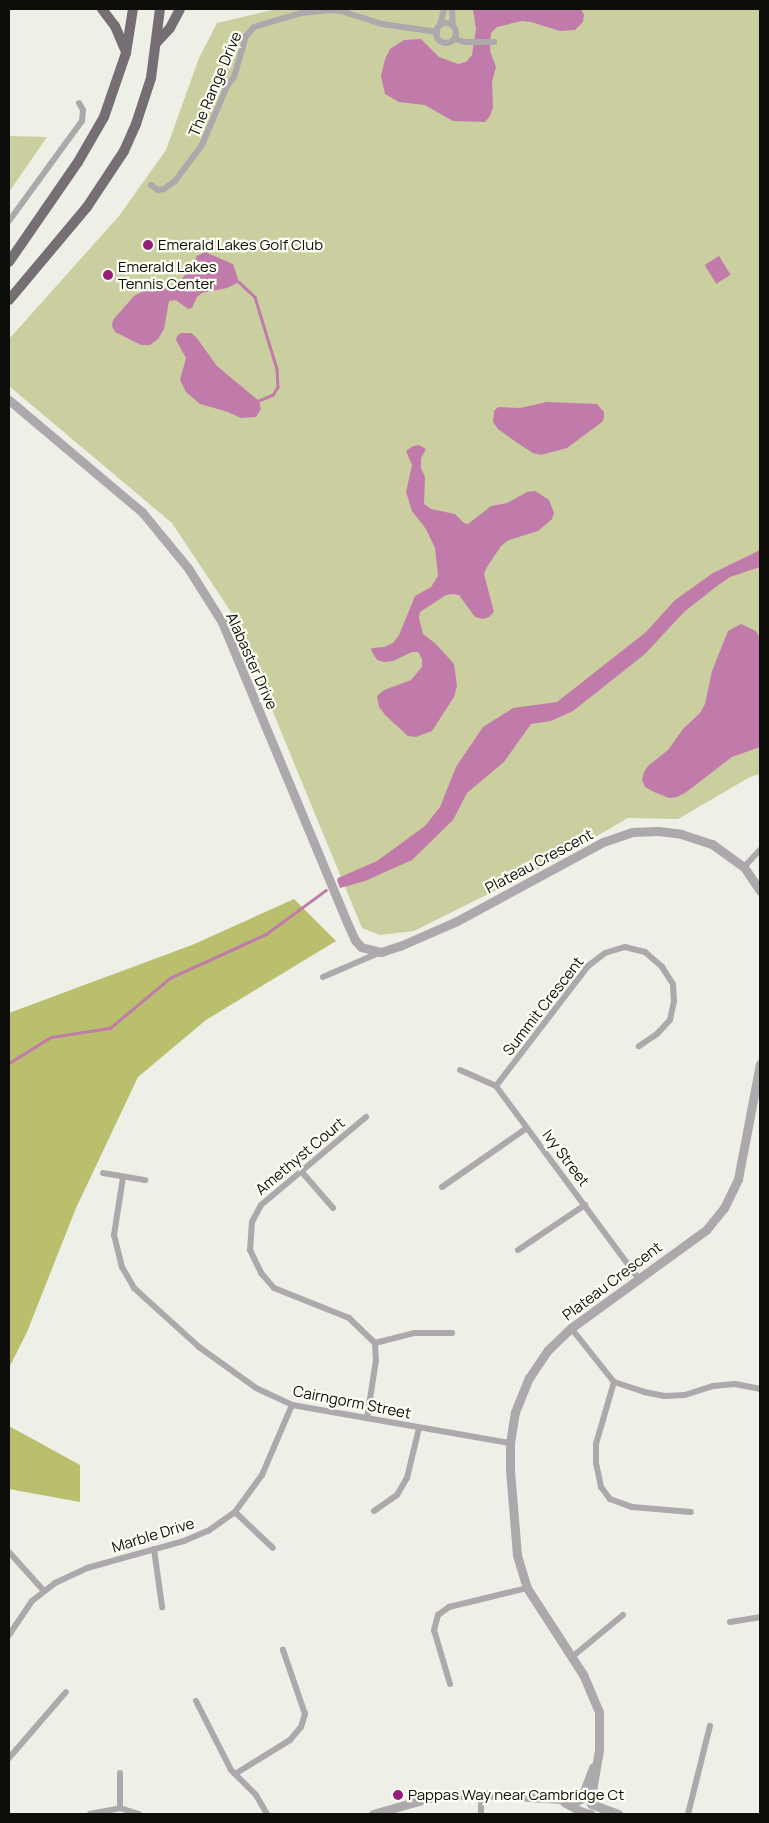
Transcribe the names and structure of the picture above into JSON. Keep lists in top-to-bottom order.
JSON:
{
  "streets": {
    "street": [
      "The Range Drive",
      "Alabaster Drive",
      "Plateau Crescent",
      "Summit Crescent",
      "Amethyst Court",
      "Ivy Street",
      "Cairngorm Street",
      "Marble Drive"
    ]
  },
  "crossings": [
    ["Alabaster Drive", "Plateau Crescent"],
    ["Plateau Crescent", "Ivy Street"],
    ["Plateau Crescent", "Cairngorm Street"],
    ["Summit Crescent", "Ivy Street"],
    ["Cairngorm Street", "Marble Drive"]
  ],
  "places": ["Emerald Lakes Golf Club", "Emerald Lakes Tennis Center", "Pappas Way near Cambridge Ct"]
}
